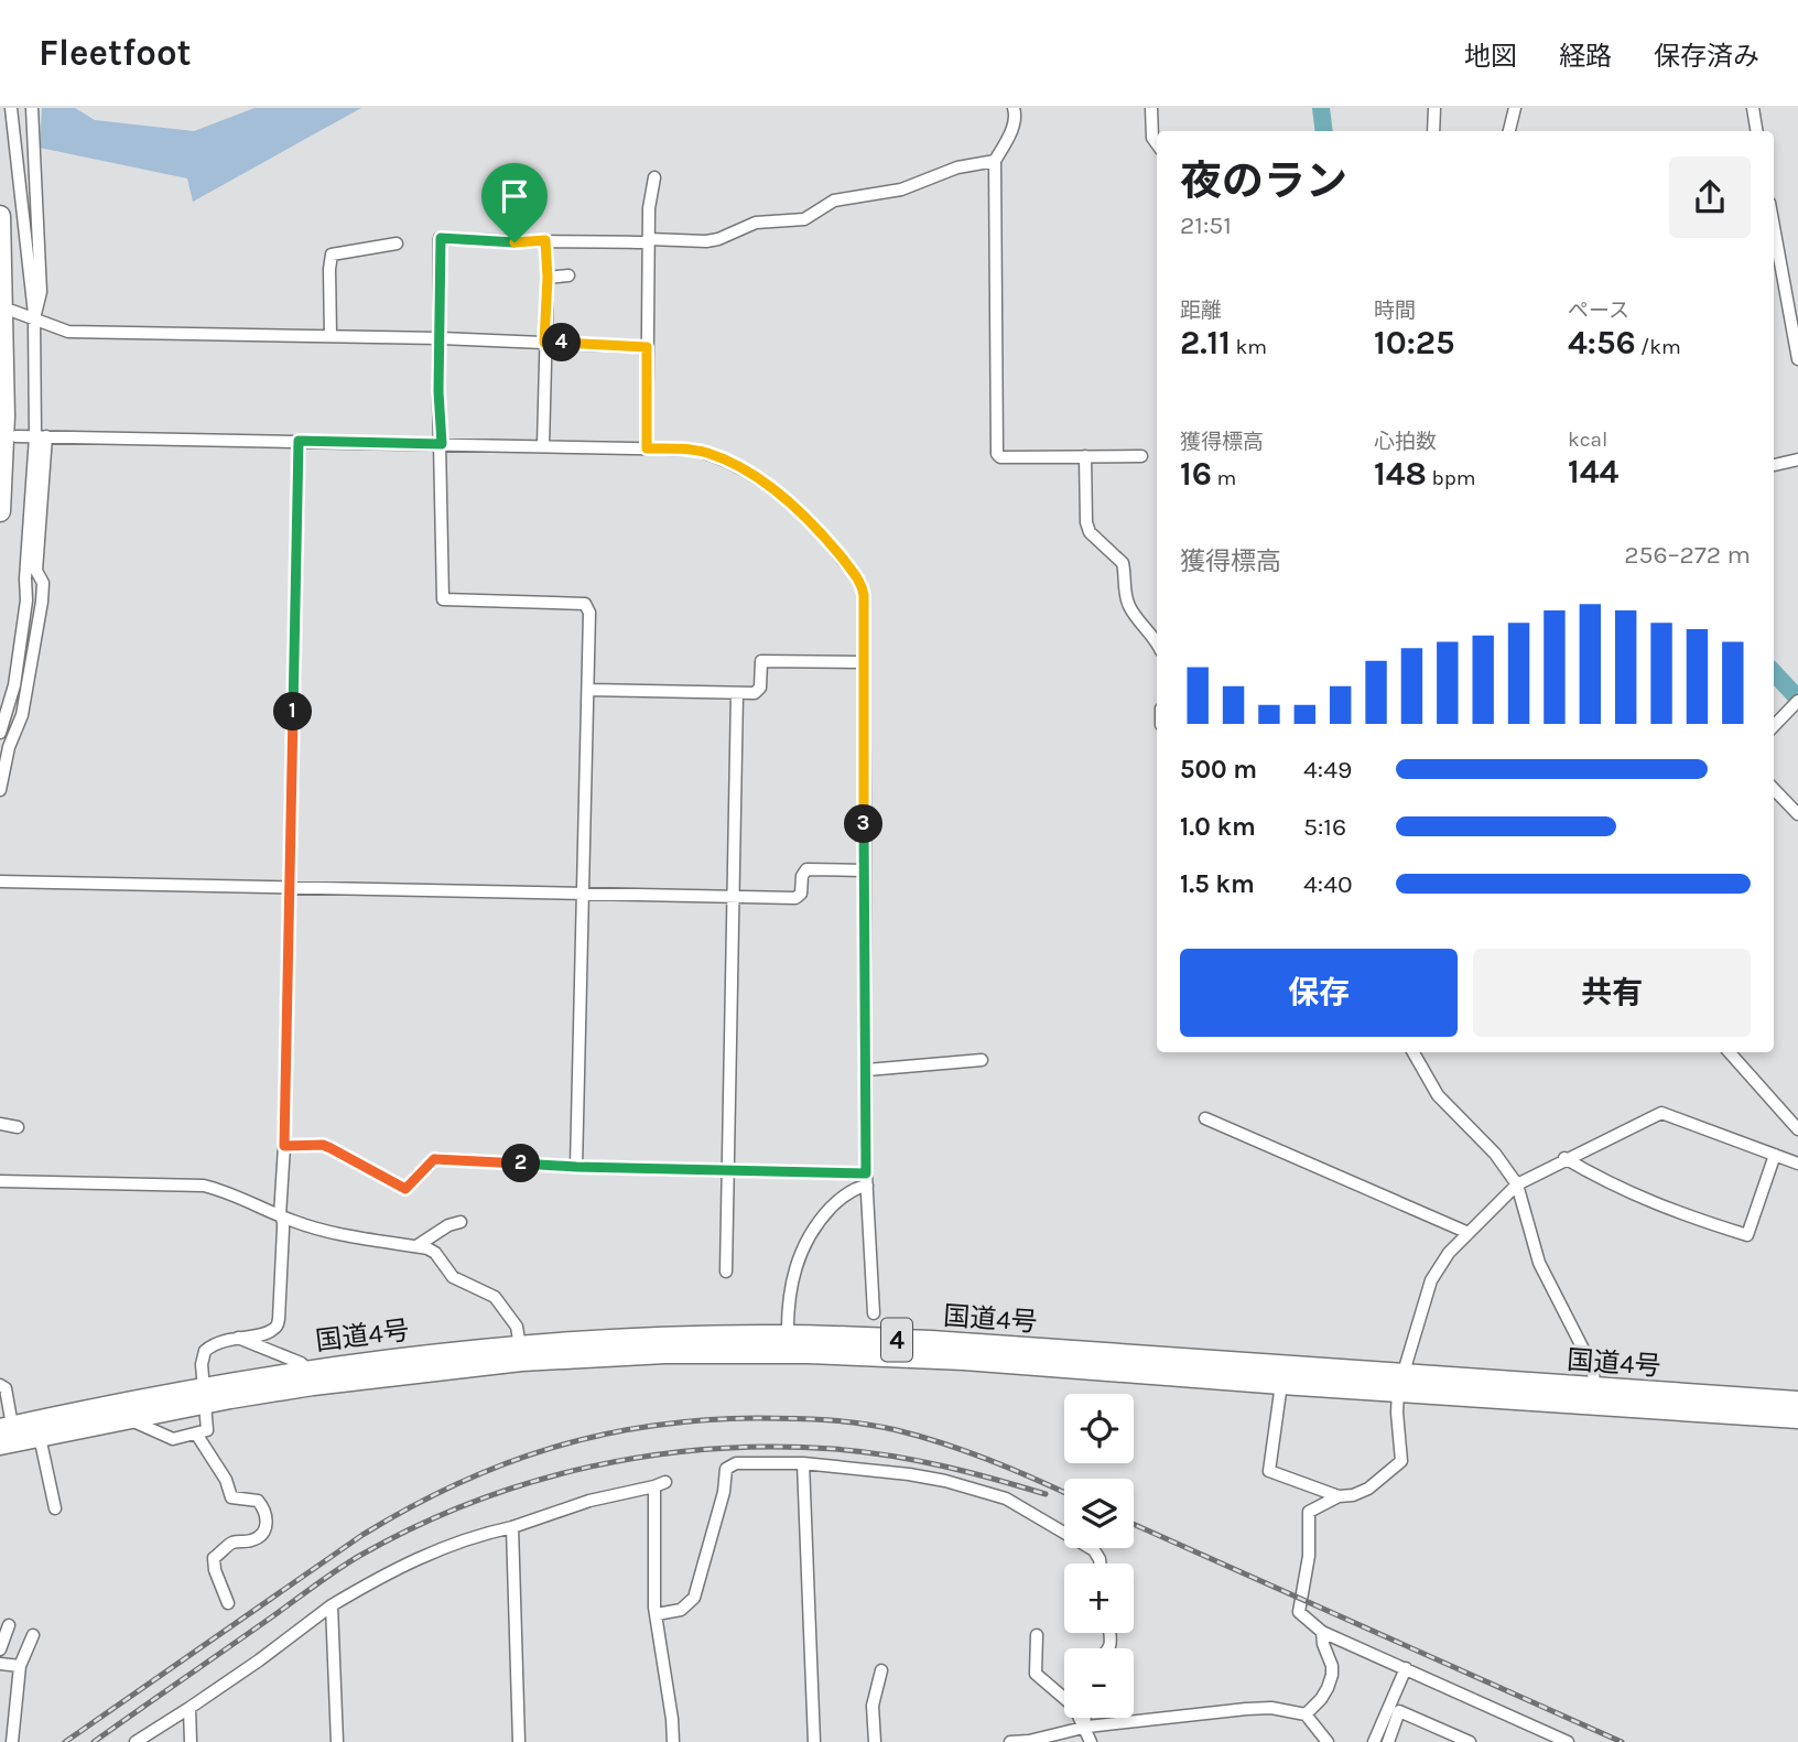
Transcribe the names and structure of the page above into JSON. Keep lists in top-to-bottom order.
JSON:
{
  "streets": {
    "highway": ["国道4号", "4"]
  },
  "page": {
    "header": "Fleetfoot",
    "nav": ["地図", "経路", "保存済み"],
    "heading": ["夜のラン", "21:51"],
    "stats": [
      ["距離", "2.11 km"],
      ["時間", "10:25"],
      ["ペース", "4:56 /km"],
      ["獲得標高", "16 m"],
      ["心拍数", "148 bpm"],
      ["kcal", "144"]
    ],
    "pins": [
      "4",
      "1",
      "3",
      "2"
    ],
    "chart": ["獲得標高", "256–272 m"],
    "list": [
      {
        "name": "500 m",
        "note": "4:49"
      },
      {
        "name": "1.0 km",
        "note": "5:16"
      },
      {
        "name": "1.5 km",
        "note": "4:40"
      }
    ],
    "buttons": ["保存", "共有"],
    "map_buttons": ["+", "−"]
  }
}
